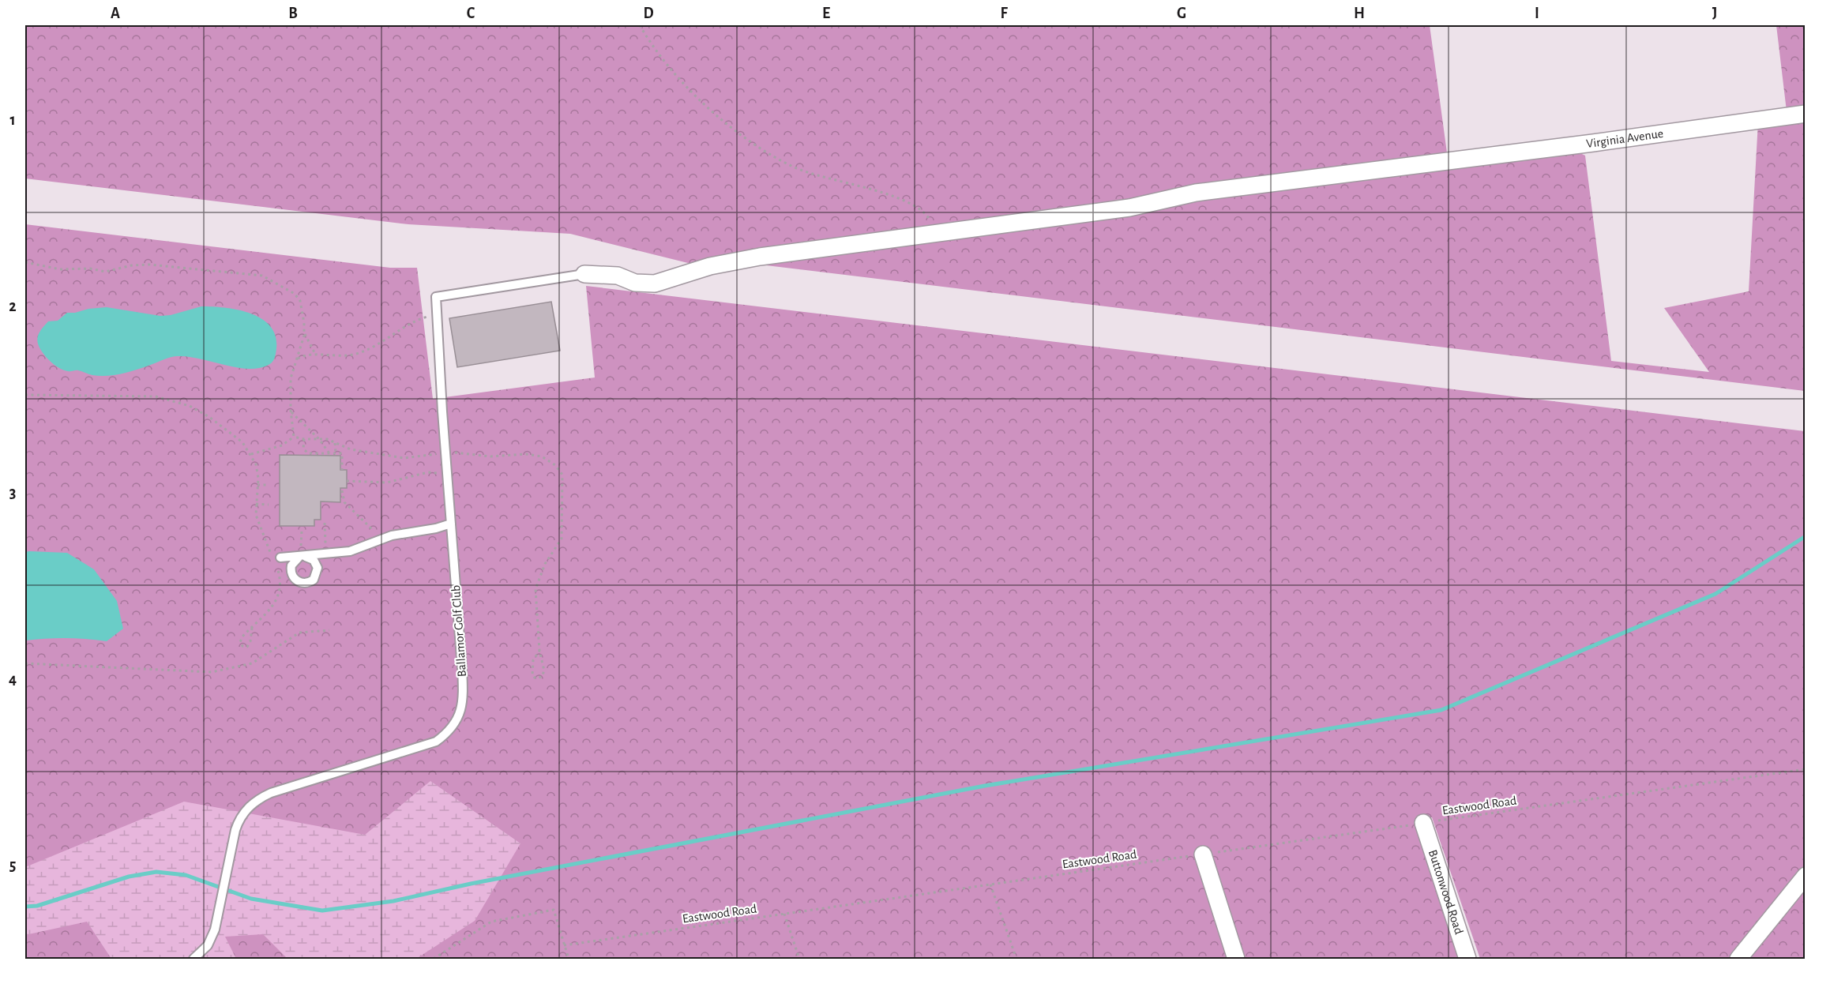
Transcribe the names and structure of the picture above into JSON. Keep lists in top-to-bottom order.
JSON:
{
  "streets": {
    "street": ["Virginia Avenue", "Buttonwood Road"],
    "lane": ["Ballamor Golf Club"],
    "path": ["Eastwood Road"]
  },
  "crossings": [
    ["Virginia Avenue", "Ballamor Golf Club"],
    ["Eastwood Road", "Buttonwood Road"]
  ],
  "grid": {
    "columns": [
      "A",
      "B",
      "C",
      "D",
      "E",
      "F",
      "G",
      "H",
      "I",
      "J"
    ],
    "rows": [
      "1",
      "2",
      "3",
      "4",
      "5"
    ]
  }
}
